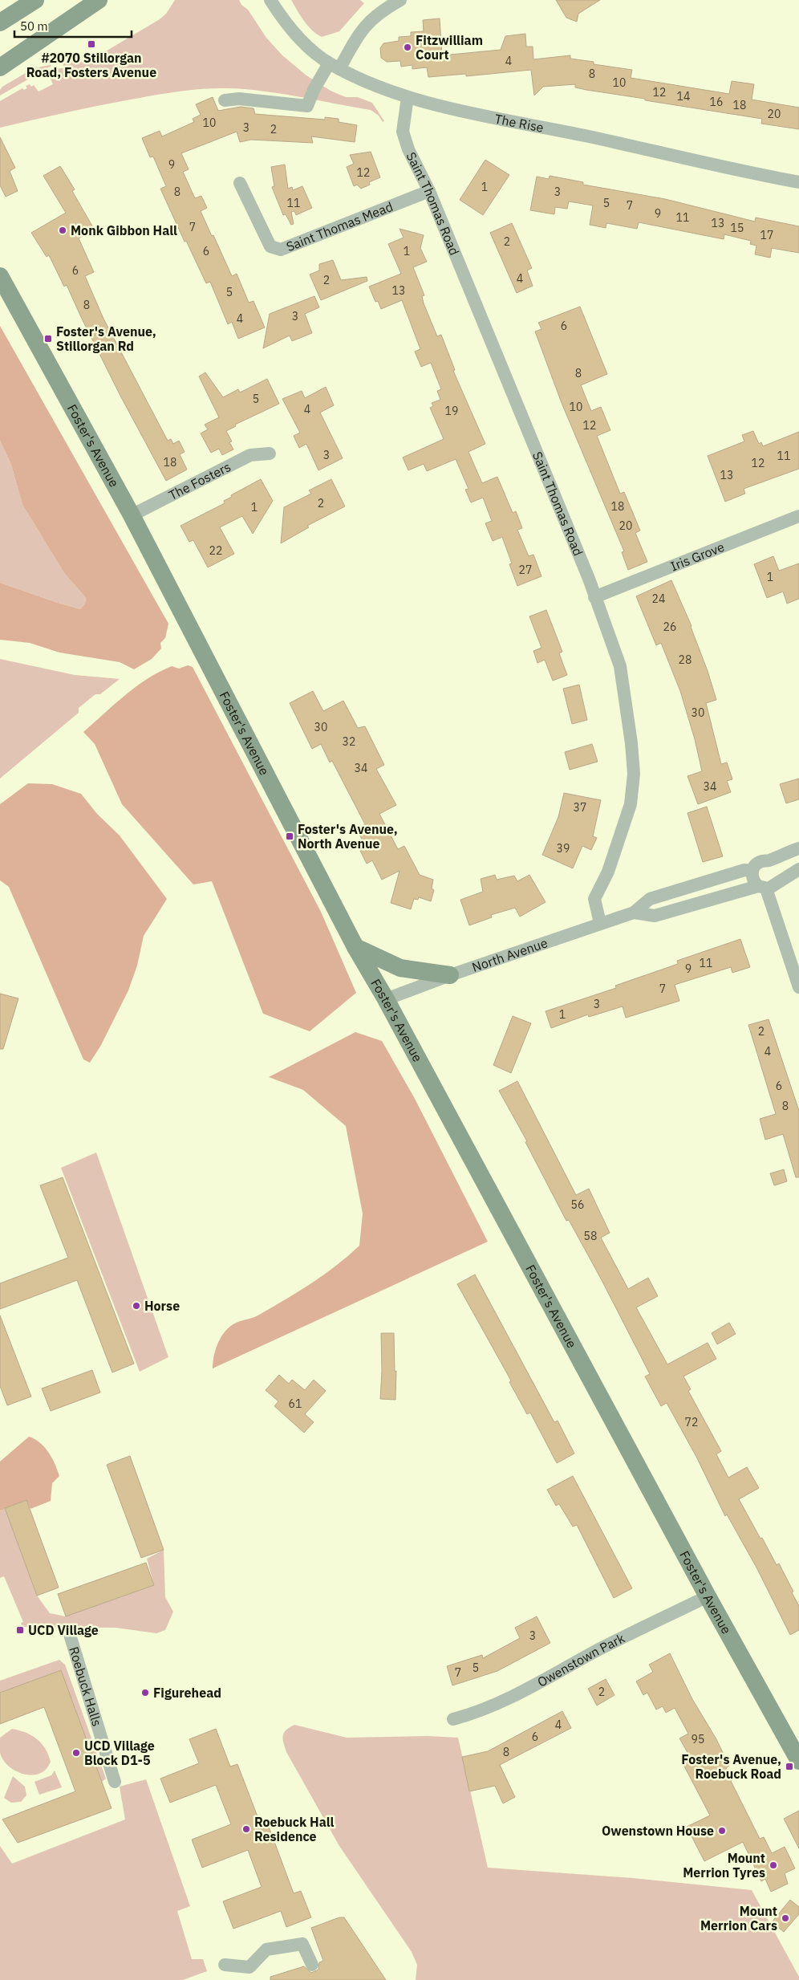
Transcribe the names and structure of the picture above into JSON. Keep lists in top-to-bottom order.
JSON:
{
  "streets": {
    "main road": ["Foster's Avenue"],
    "street": [
      "The Rise",
      "Saint Thomas Road",
      "Saint Thomas Mead",
      "The Fosters",
      "Iris Grove",
      "North Avenue",
      "Owenstown Park",
      "Roebuck Halls"
    ]
  },
  "crossings": [
    ["The Rise", "Saint Thomas Road"],
    ["Saint Thomas Road", "Saint Thomas Mead"],
    ["Saint Thomas Road", "Iris Grove"],
    ["Saint Thomas Road", "North Avenue"],
    ["Foster's Avenue", "The Fosters"],
    ["Foster's Avenue", "North Avenue"],
    ["Foster's Avenue", "Owenstown Park"]
  ],
  "places": {
    "transit": [
      "#2070 Stillorgan Road, Fosters Avenue",
      "Foster's Avenue, Stillorgan Rd",
      "Foster's Avenue, North Avenue",
      "UCD Village",
      "Foster's Avenue, Roebuck Road"
    ],
    "other": [
      "Fitzwilliam Court",
      "Monk Gibbon Hall",
      "Horse",
      "Figurehead",
      "UCD Village Block D1-5",
      "Roebuck Hall Residence",
      "Owenstown House",
      "Mount Merrion Tyres",
      "Mount Merrion Cars"
    ]
  },
  "house_numbers": [
    "4",
    "8",
    "10",
    "12",
    "14",
    "16",
    "18",
    "20",
    "10",
    "3",
    "2",
    "9",
    "12",
    "1",
    "8",
    "3",
    "11",
    "5",
    "7",
    "9",
    "11",
    "13",
    "7",
    "15",
    "17",
    "2",
    "6",
    "1",
    "6",
    "4",
    "2",
    "13",
    "5",
    "8",
    "3",
    "4",
    "6",
    "8",
    "5",
    "10",
    "4",
    "19",
    "12",
    "3",
    "11",
    "18",
    "12",
    "13",
    "2",
    "18",
    "1",
    "20",
    "22",
    "27",
    "1",
    "24",
    "26",
    "28",
    "30",
    "30",
    "32",
    "34",
    "34",
    "37",
    "39",
    "11",
    "9",
    "7",
    "3",
    "1",
    "2",
    "4",
    "6",
    "8",
    "56",
    "58",
    "61",
    "72",
    "3",
    "5",
    "7",
    "2",
    "4",
    "6",
    "95",
    "8"
  ],
  "scale_bar": "50 m"
}
